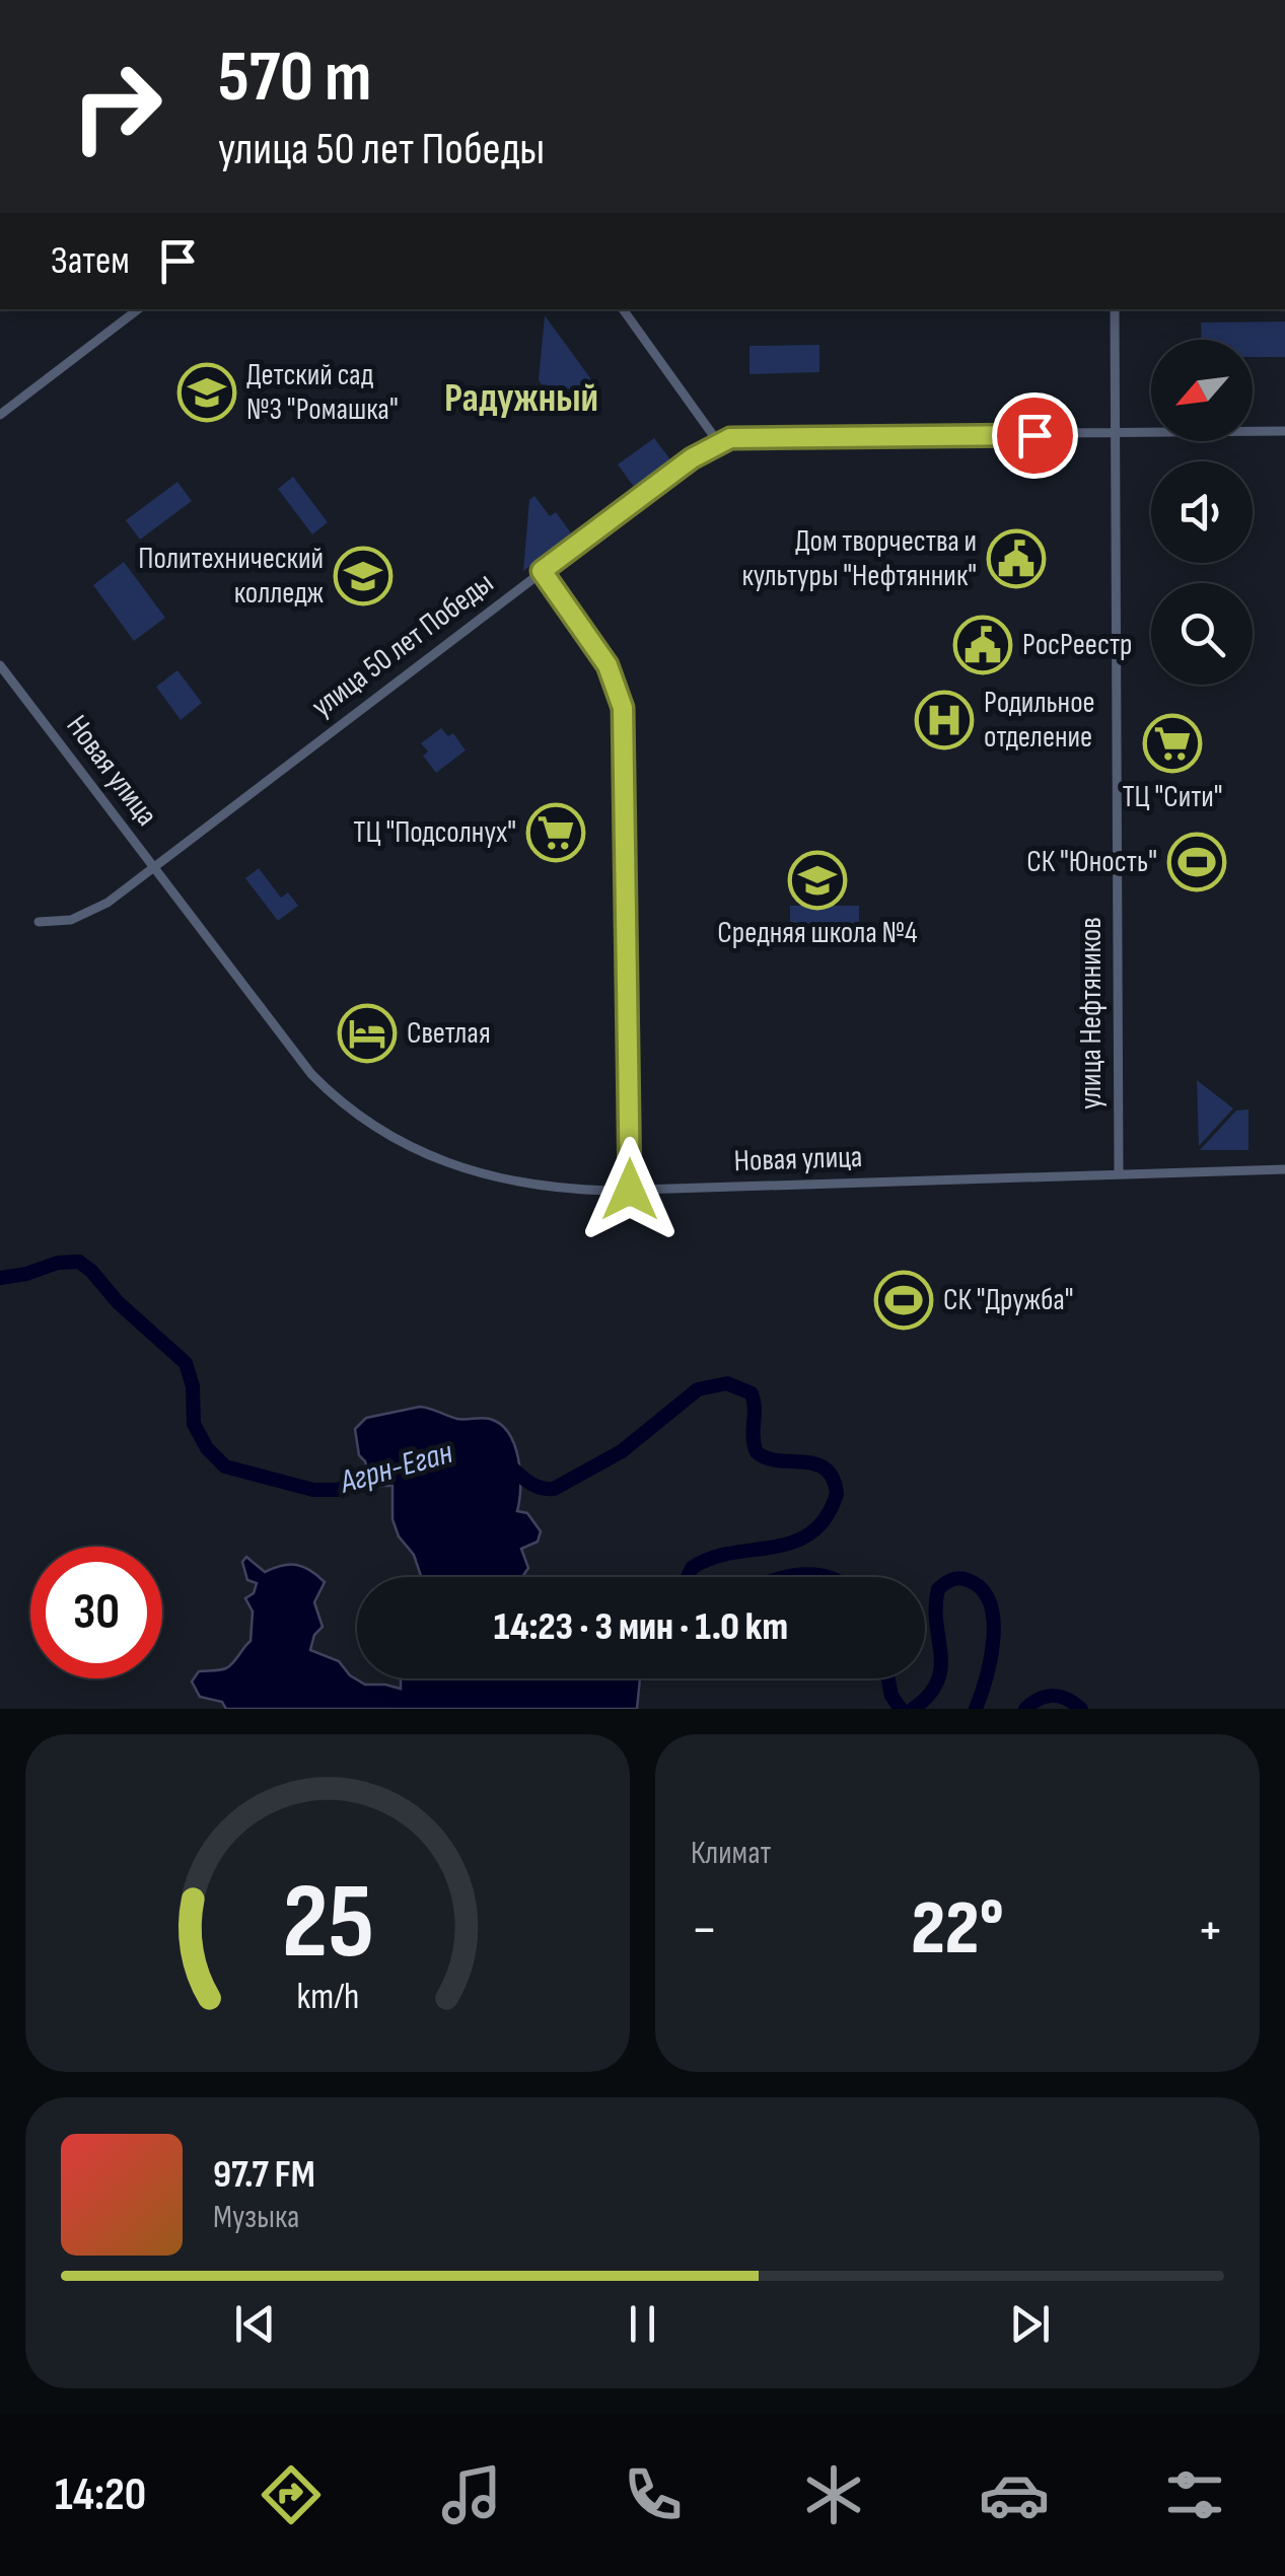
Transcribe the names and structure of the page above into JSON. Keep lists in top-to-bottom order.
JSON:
{
  "streets": {
    "street": ["улица 50 лет Победы", "Новая улица", "улица Нефтяников"]
  },
  "crossings": [
    ["улица 50 лет Победы", "Новая улица"],
    ["улица 50 лет Победы", "улица Нефтяников"],
    ["Новая улица", "улица Нефтяников"]
  ],
  "districts": ["Радужный"],
  "water": ["Агрн-Еган"],
  "places": {
    "school or university": ["Детский сад №3 \"Ромашка\"", "Политехнический колледж", "Средняя школа №4"],
    "public building": ["Дом творчества и культуры \"Нефтянник\"", "РосРеестр"],
    "hospital": ["Родильное отделение"],
    "supermarket": ["ТЦ \"Сити\"", "ТЦ \"Подсолнух\""],
    "sports": ["СК \"Юность\"", "СК \"Дружба\""],
    "hotel": ["Светлая"]
  },
  "north": "bottom left",
  "page": {
    "turn": ["570 m", "улица 50 лет Победы"],
    "then": "Затем",
    "limit": "30",
    "trip": "14:23 · 3 мин · 1.0 km",
    "tile": "Климат",
    "heat": ["−", "22°", "+"],
    "song": ["97.7 FM", "Музыка"],
    "tabs": "14:20",
    "gauge": ["25", "km/h"]
  }
}
